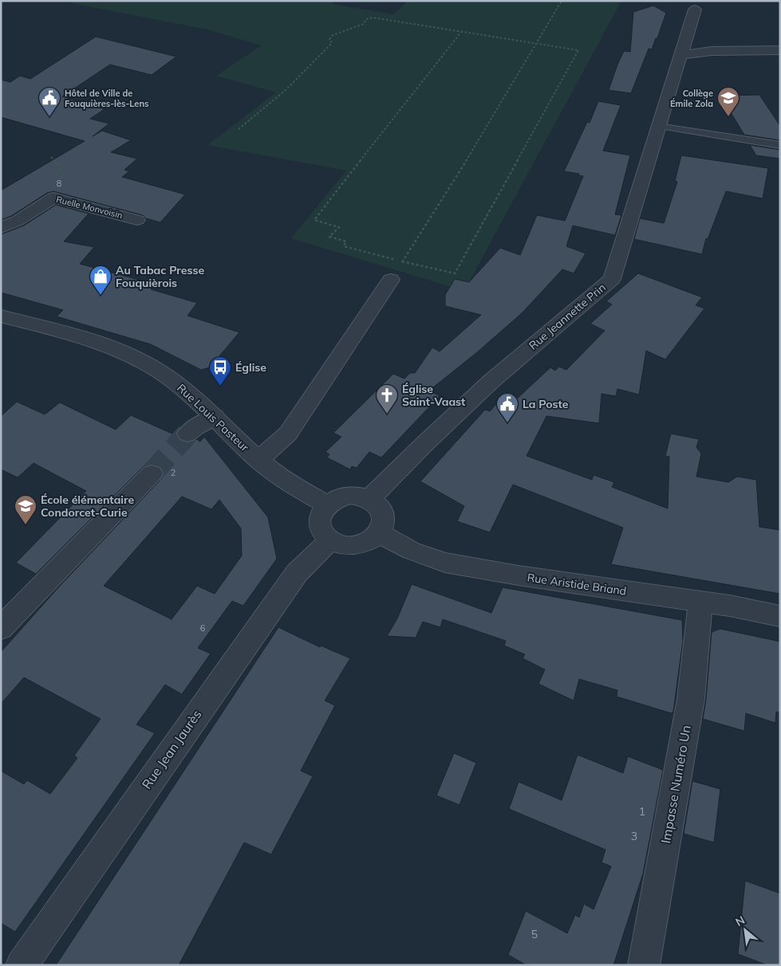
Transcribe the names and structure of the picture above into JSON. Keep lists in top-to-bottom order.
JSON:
{
  "streets": {
    "street": [
      "Ruelle Monvoisin",
      "Rue Jeannette Prin",
      "Rue Louis Pasteur",
      "Rue Aristide Briand",
      "Rue Jean Jaurès",
      "Impasse Numéro Un"
    ]
  },
  "crossings": [
    ["Rue Jeannette Prin", "Rue Louis Pasteur"],
    ["Rue Jeannette Prin", "Rue Aristide Briand"],
    ["Rue Jeannette Prin", "Rue Jean Jaurès"],
    ["Rue Louis Pasteur", "Rue Aristide Briand"],
    ["Rue Louis Pasteur", "Rue Jean Jaurès"],
    ["Rue Aristide Briand", "Rue Jean Jaurès"],
    ["Rue Aristide Briand", "Impasse Numéro Un"]
  ],
  "places": {
    "public building": ["Hôtel de Ville de Fouquières-lès-Lens", "La Poste"],
    "school or university": ["Collège Émile Zola", "École élémentaire Condorcet-Curie"],
    "shop": ["Au Tabac Presse Fouquièrois"],
    "bus stop": ["Église"],
    "church": ["Église Saint-Vaast"]
  },
  "house_numbers": [
    "8",
    "2",
    "6",
    "1",
    "3",
    "5"
  ],
  "north": "top left"
}
